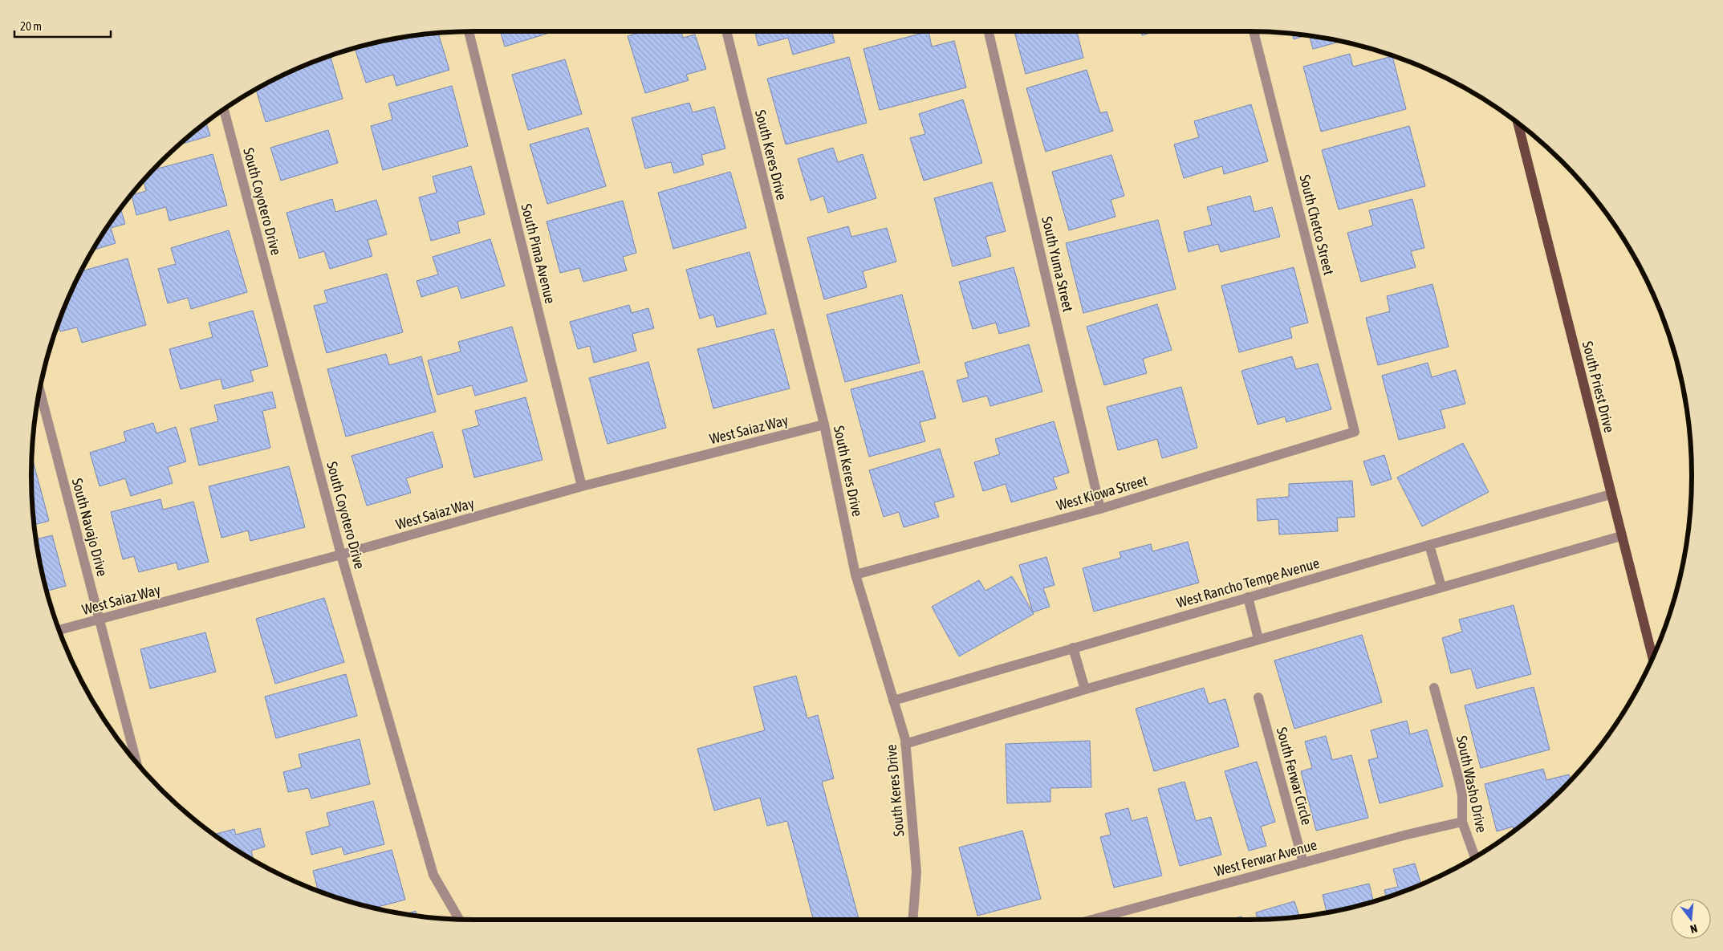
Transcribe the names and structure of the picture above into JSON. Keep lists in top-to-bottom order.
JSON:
{
  "streets": {
    "main road": ["South Priest Drive"],
    "street": [
      "South Keres Drive",
      "South Coyotero Drive",
      "South Chetco Street",
      "South Pima Avenue",
      "South Yuma Street",
      "West Saiaz Way",
      "West Kiowa Street",
      "South Navajo Drive",
      "West Rancho Tempe Avenue",
      "South Ferwar Circle",
      "South Washo Drive",
      "West Ferwar Avenue"
    ]
  },
  "crossings": [
    ["South Keres Drive", "West Saiaz Way"],
    ["South Keres Drive", "West Kiowa Street"],
    ["South Keres Drive", "West Rancho Tempe Avenue"],
    ["South Coyotero Drive", "West Saiaz Way"],
    ["South Chetco Street", "West Kiowa Street"],
    ["South Pima Avenue", "West Saiaz Way"],
    ["South Yuma Street", "West Kiowa Street"],
    ["South Priest Drive", "West Rancho Tempe Avenue"],
    ["West Saiaz Way", "South Navajo Drive"],
    ["South Ferwar Circle", "West Ferwar Avenue"],
    ["South Washo Drive", "West Ferwar Avenue"]
  ],
  "scale_bar": "20 m",
  "north": "bottom"
}
